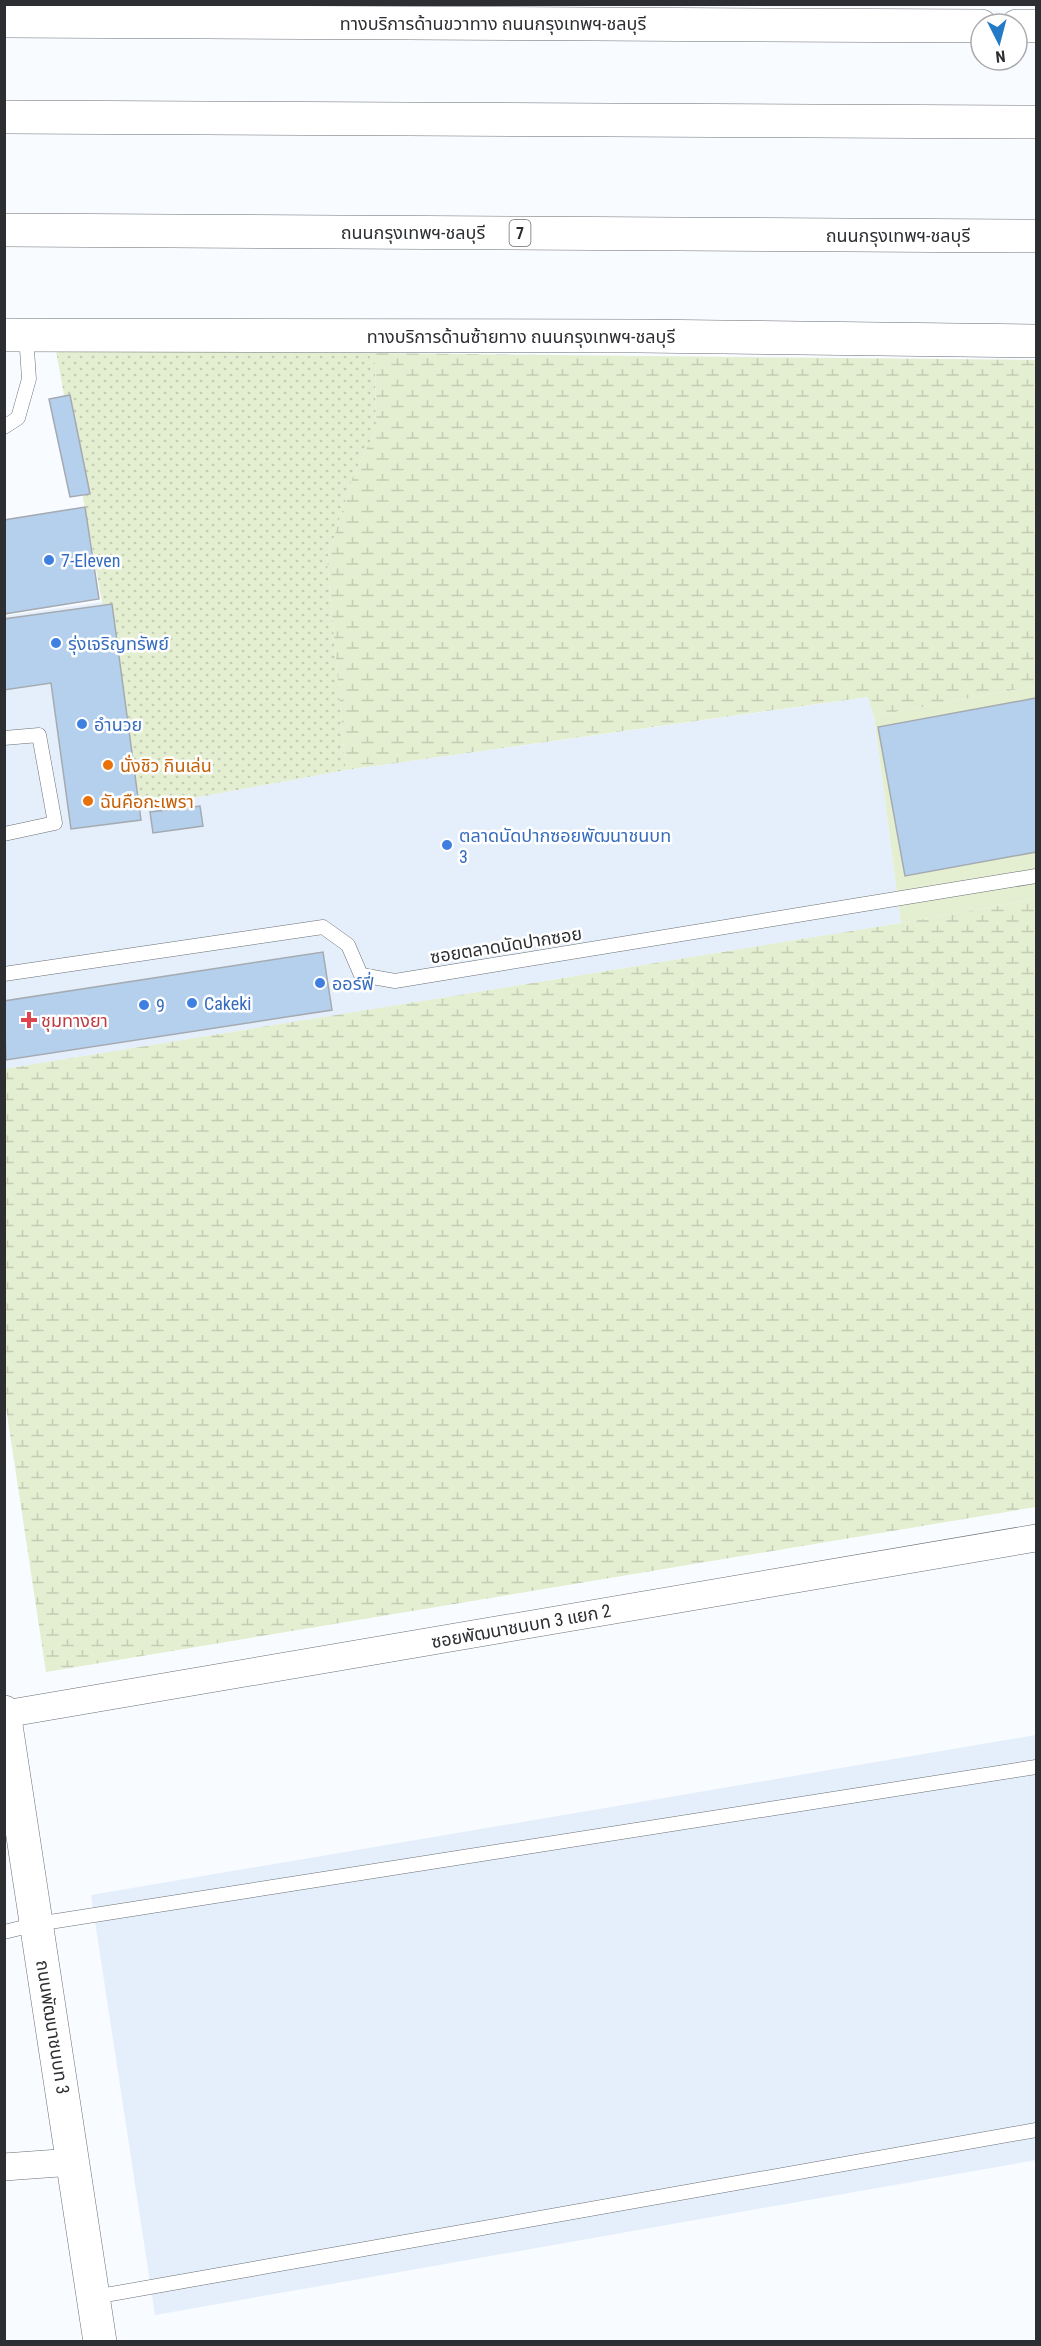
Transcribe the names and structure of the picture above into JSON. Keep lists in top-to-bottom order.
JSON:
{
  "streets": {
    "main road": [
      "ทางบริการด้านขวาทาง ถนนกรุงเทพฯ-ชลบุรี",
      "ถนนกรุงเทพฯ-ชลบุรี",
      "7",
      "ทางบริการด้านซ้ายทาง ถนนกรุงเทพฯ-ชลบุรี",
      "ถนนพัฒนาชนบท 3"
    ],
    "street": ["ซอยพัฒนาชนบท 3 แยก 2"],
    "lane": ["ซอยตลาดนัดปากซอย"]
  },
  "crossings": [
    ["ซอยพัฒนาชนบท 3 แยก 2", "ถนนพัฒนาชนบท 3"]
  ],
  "places": {
    "other": [
      "7-Eleven",
      "รุ่งเจริญทรัพย์",
      "อำนวย",
      "นั่งชิว กินเล่น",
      "ฉันคือกะเพรา",
      "ตลาดนัดปากซอยพัฒนาชนบท 3",
      "ออร์ฟี่",
      "Cakeki",
      "9"
    ],
    "health": ["ชุมทางยา"]
  },
  "north": "bottom"
}
